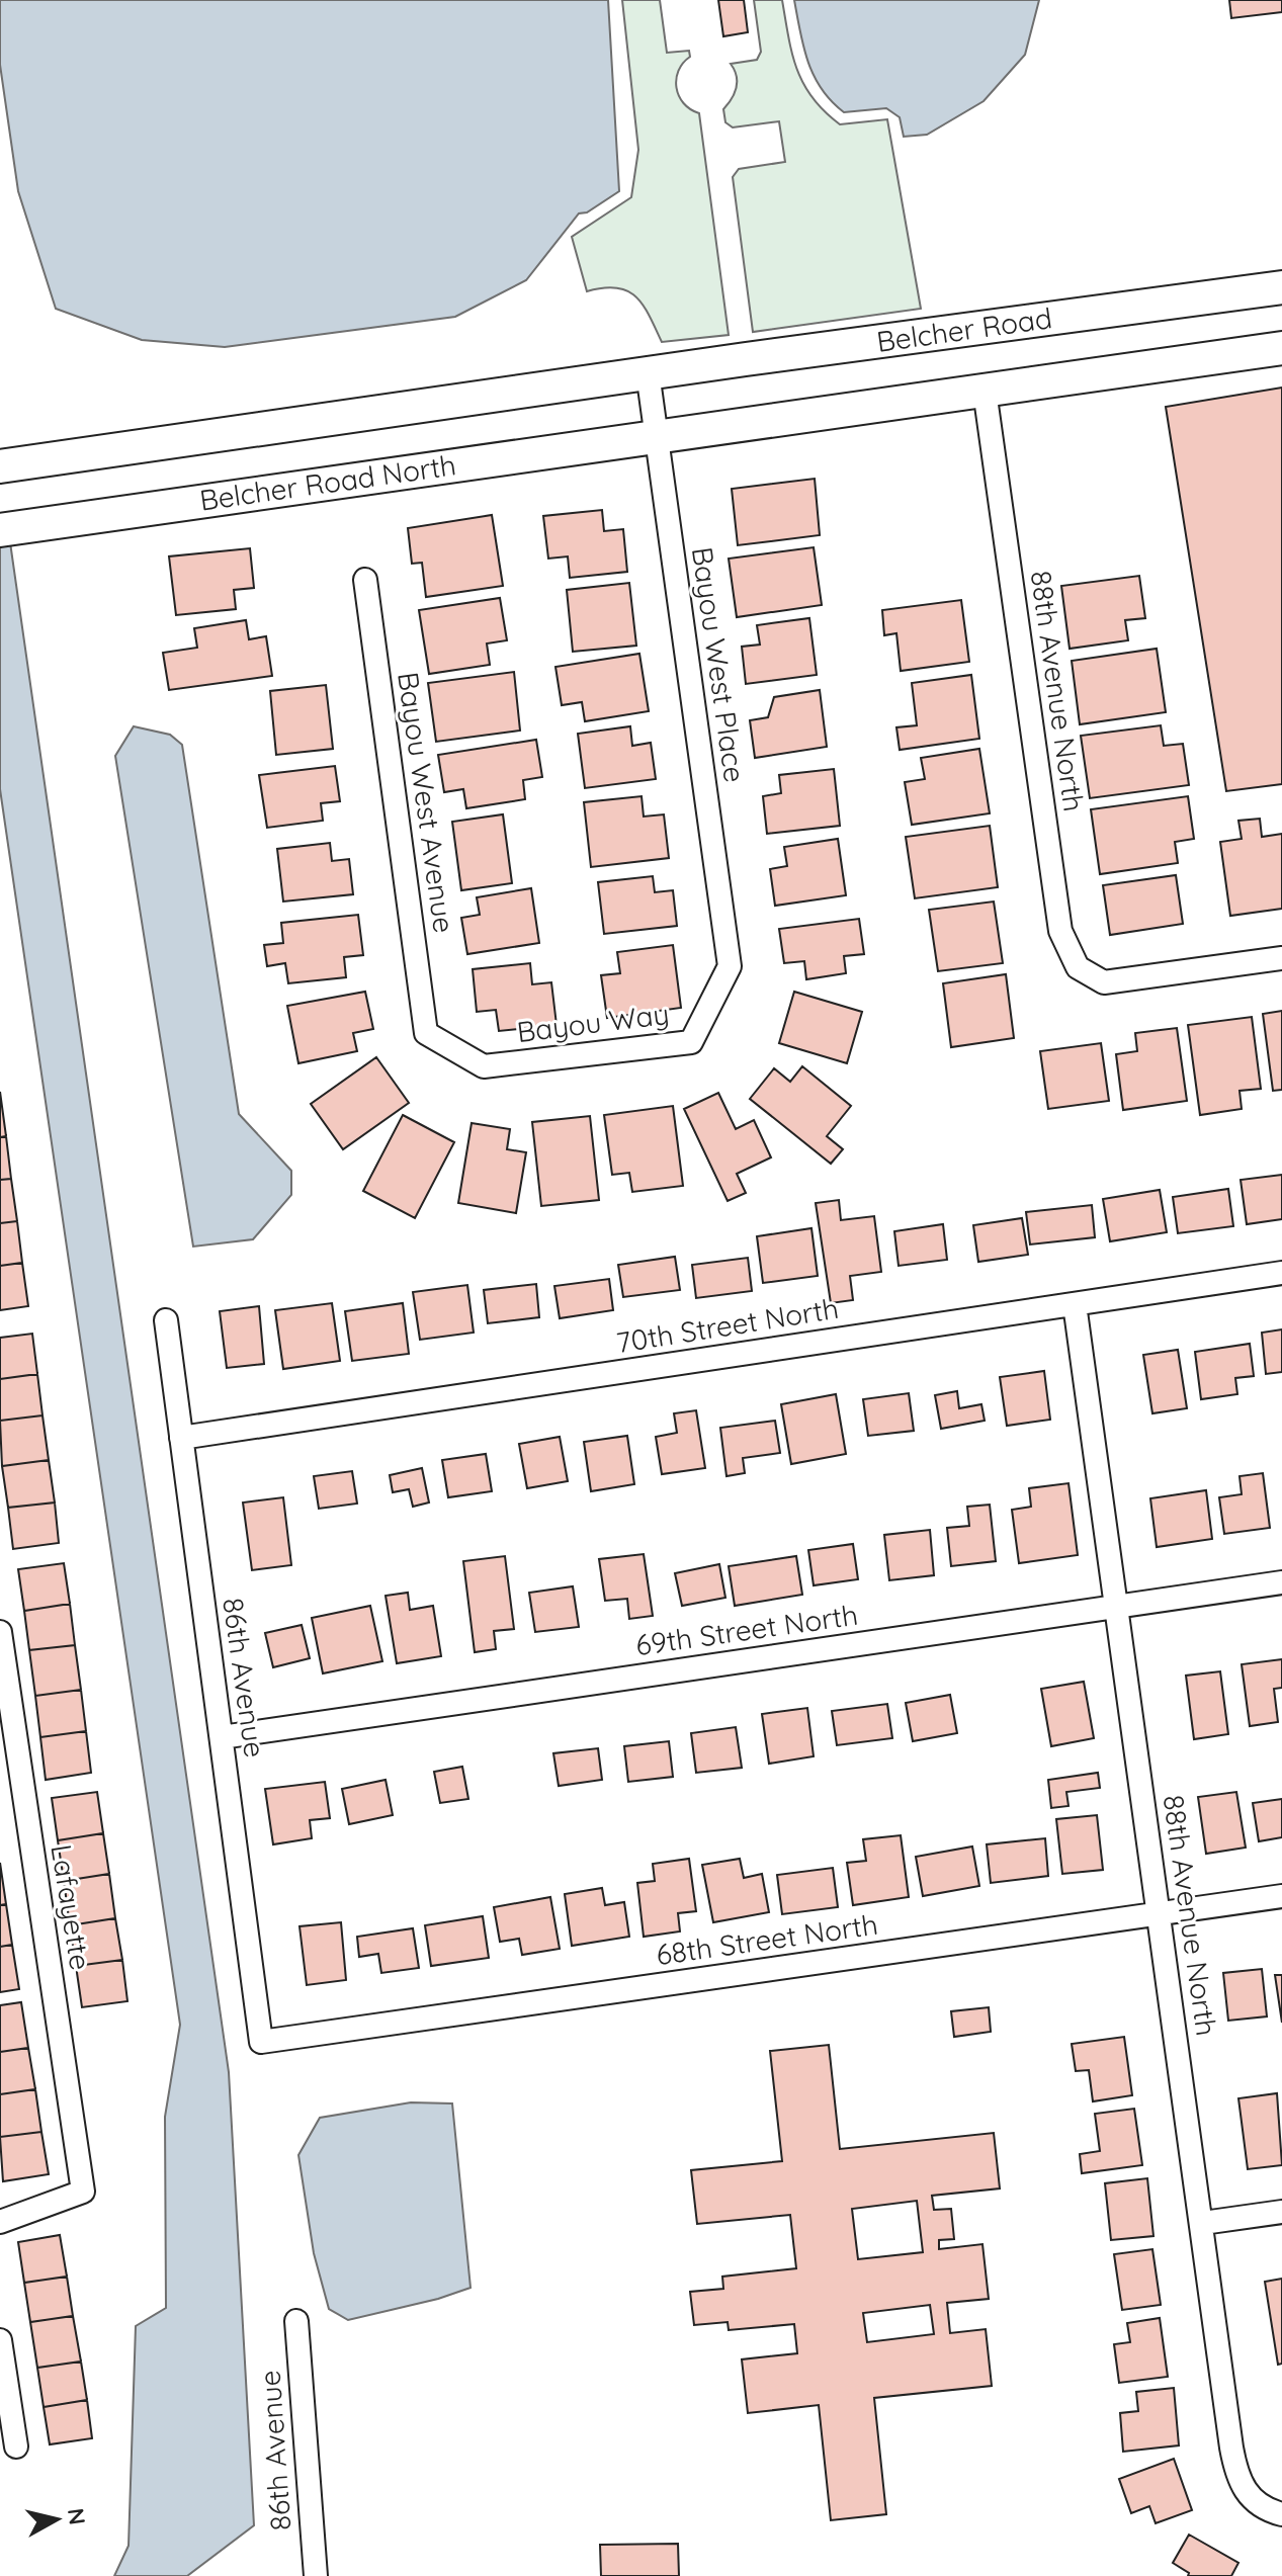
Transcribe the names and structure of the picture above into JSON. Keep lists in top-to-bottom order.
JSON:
{
  "streets": {
    "main road": ["Belcher Road", "Belcher Road North"],
    "street": [
      "Bayou West Place",
      "88th Avenue North",
      "Bayou West Avenue",
      "Bayou Way",
      "70th Street North",
      "69th Street North",
      "86th Avenue",
      "Lafayette",
      "68th Street North"
    ]
  },
  "crossings": [
    ["Belcher Road", "Bayou West Place"],
    ["Belcher Road North", "Bayou West Place"],
    ["Bayou West Place", "Bayou Way"],
    ["88th Avenue North", "70th Street North"],
    ["88th Avenue North", "69th Street North"],
    ["88th Avenue North", "68th Street North"],
    ["Bayou West Avenue", "Bayou Way"],
    ["70th Street North", "86th Avenue"],
    ["69th Street North", "86th Avenue"],
    ["86th Avenue", "68th Street North"]
  ],
  "north": "right"
}
